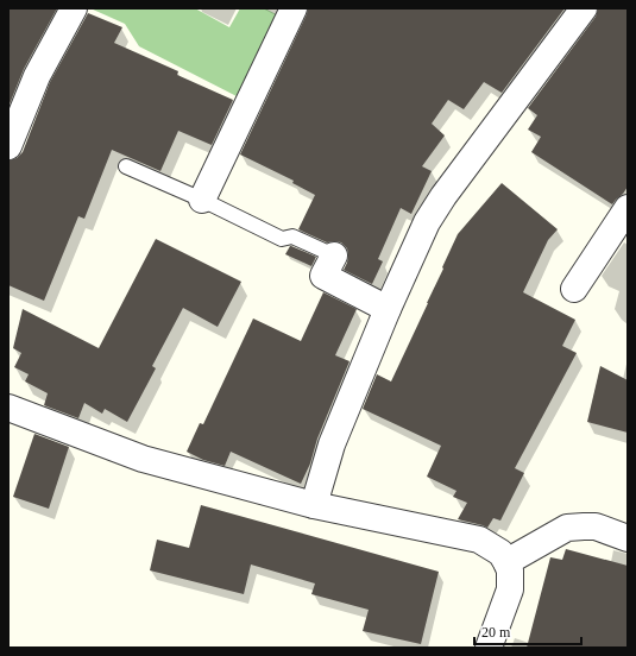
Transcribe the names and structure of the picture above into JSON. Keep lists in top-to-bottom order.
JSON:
{
  "scale_bar": "20 m"
}
